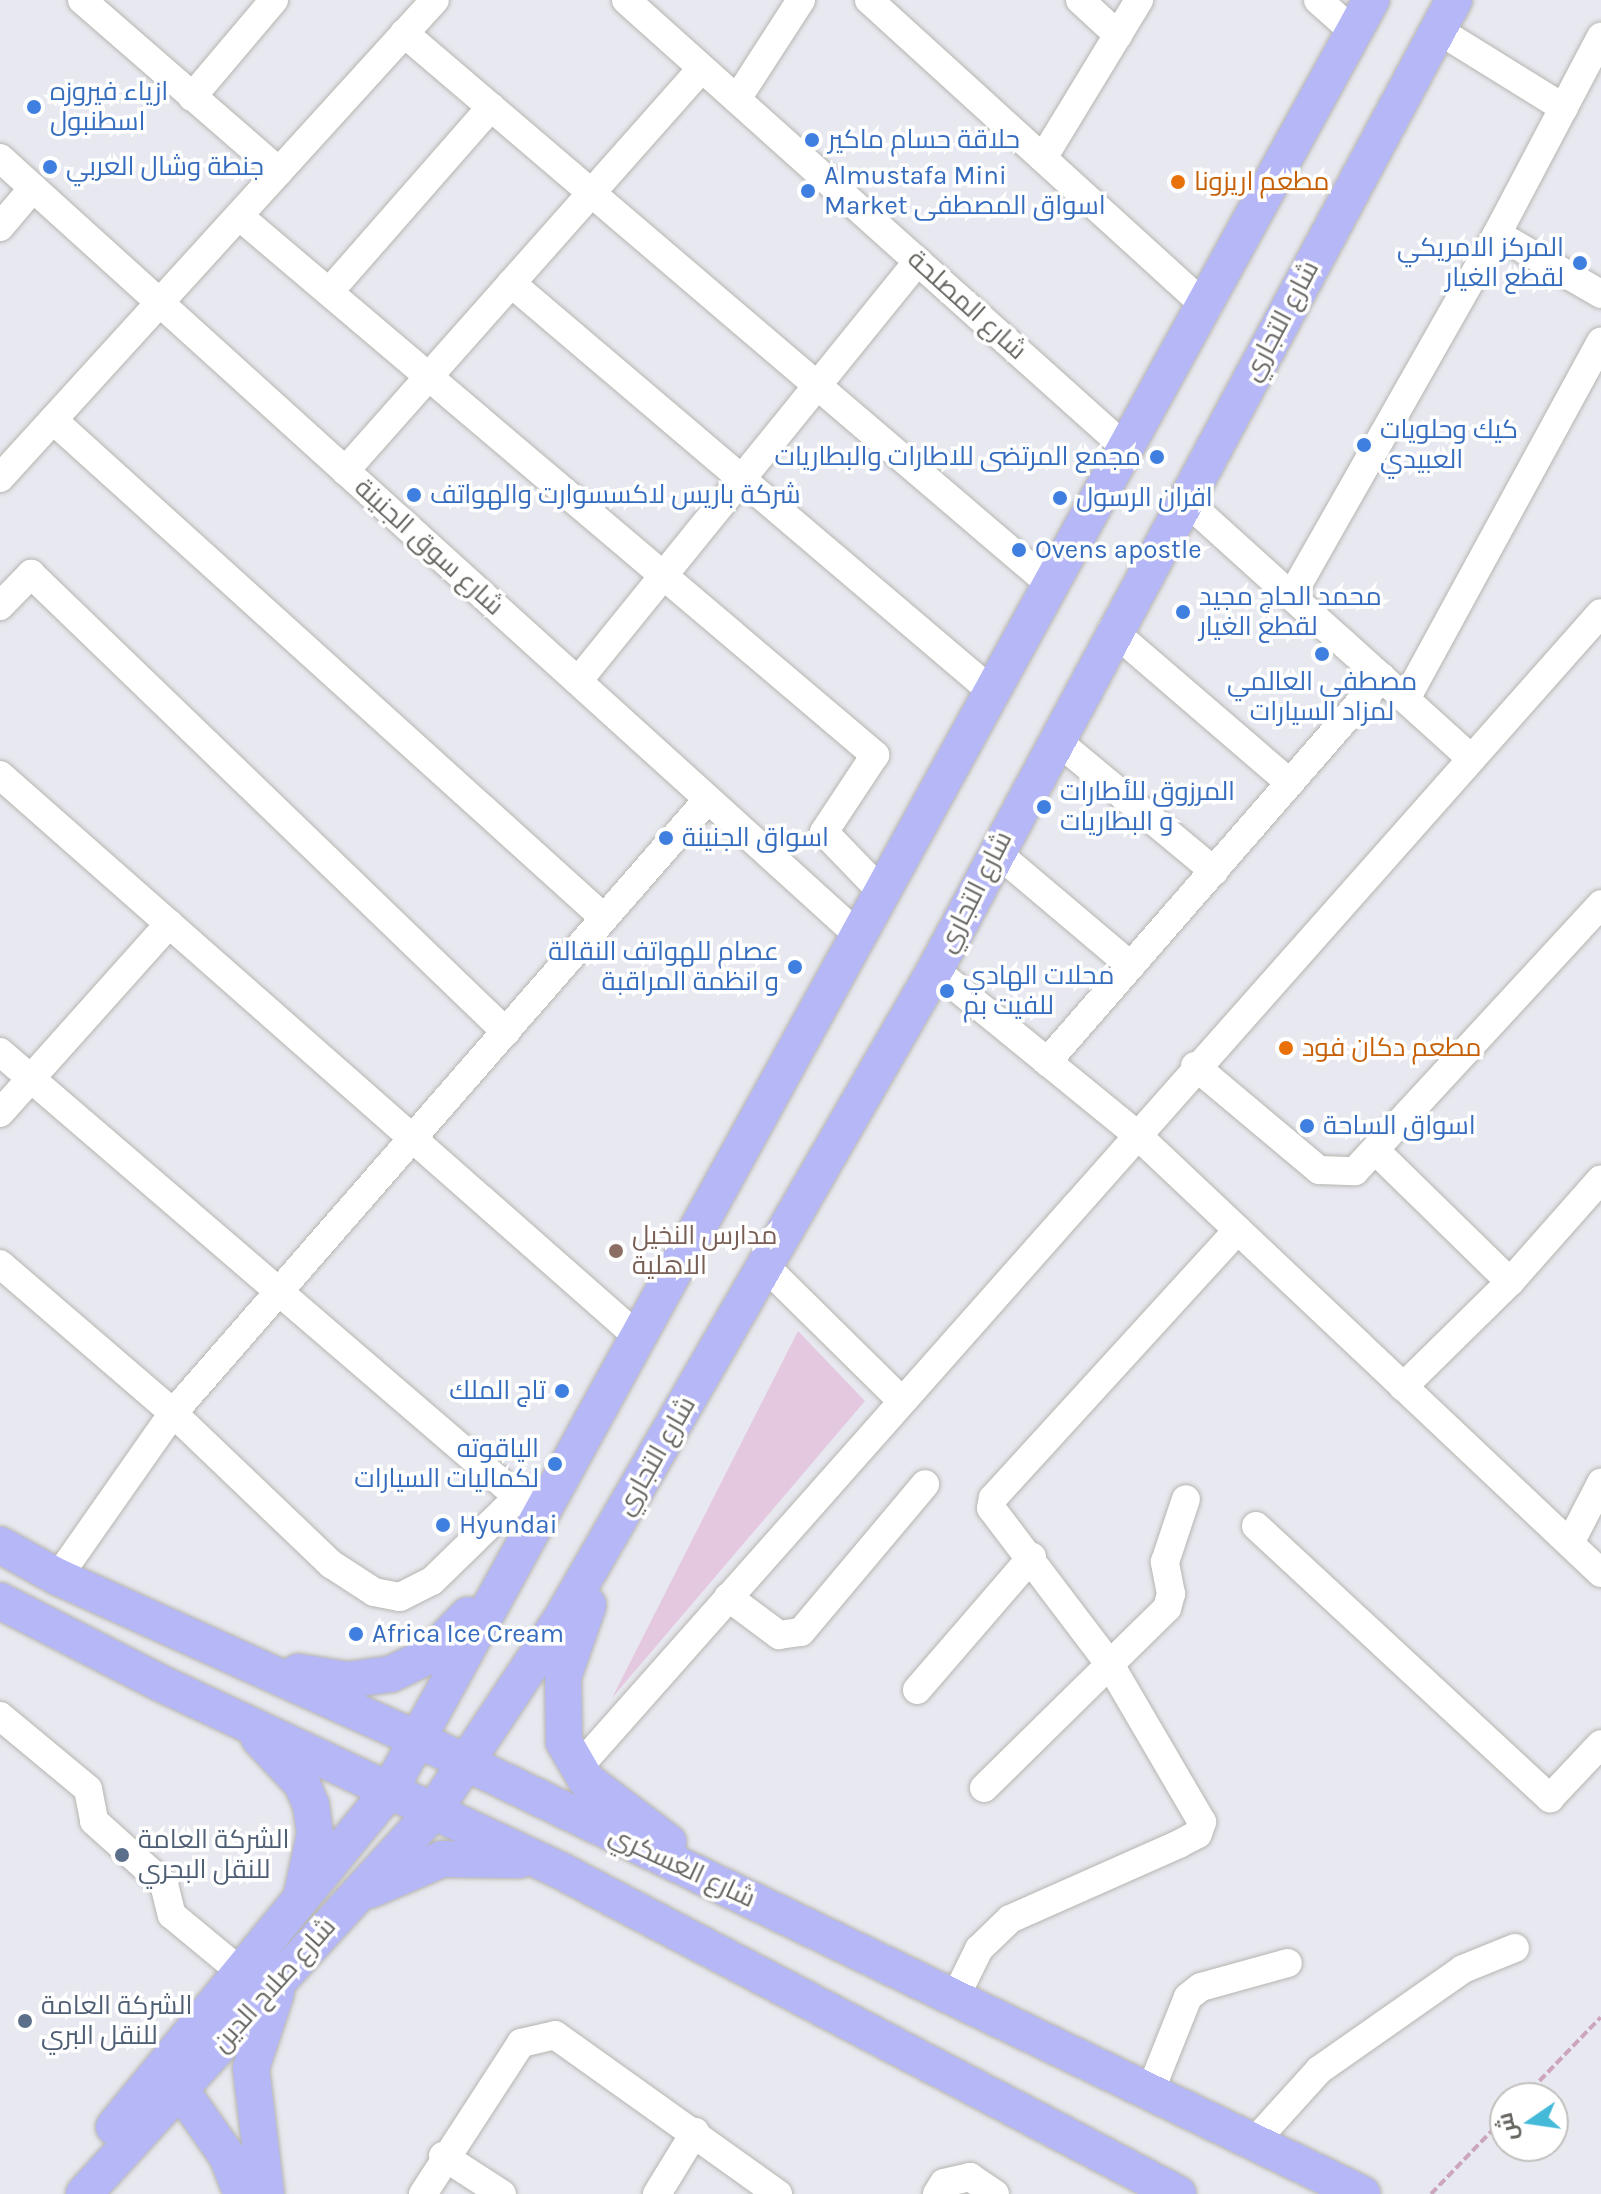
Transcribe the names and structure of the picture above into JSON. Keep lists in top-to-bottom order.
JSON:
{
  "streets": {
    "main road": ["شارع التجاري", "شارع العسكري", "شارع صلاح الدين"],
    "street": ["شارع المصلحة", "شارع سوق الجنينة"]
  },
  "crossings": [
    ["شارع التجاري", "شارع العسكري"],
    ["شارع التجاري", "شارع صلاح الدين"],
    ["شارع العسكري", "شارع صلاح الدين"]
  ],
  "places": [
    "ازياء فيروزه اسطنبول",
    "حلاقة حسام ماكير",
    "جنطة وشال العربي",
    "مطعم اريزونا",
    "Almustafa Mini Market اسواق المصطفى",
    "المركز الامريكي لقطع الغيار",
    "كيك وحلويات العبيدي",
    "مجمع المرتضى للاطارات والبطاريات",
    "شركة باريس لاكسسوارت والهواتف",
    "افران الرسول",
    "Ovens apostle",
    "محمد الحاج مجيد لقطع الغيار",
    "مصطفى العالمي لمزاد السيارات",
    "المرزوق للأطارات و البطاريات",
    "اسواق الجنينة",
    "عصام للهواتف النقالة و انظمة المراقبة",
    "محلات الهادي للفيت بم",
    "مطعم دكان فود",
    "اسواق الساحة",
    "مدارس النخيل الاهلية",
    "تاج الملك",
    "الياقوته لكماليات السيارات",
    "Hyundai",
    "Africa Ice Cream",
    "الشركة العامة للنقل البحري",
    "الشركة العامة للنقل البري"
  ],
  "north": "left"
}
